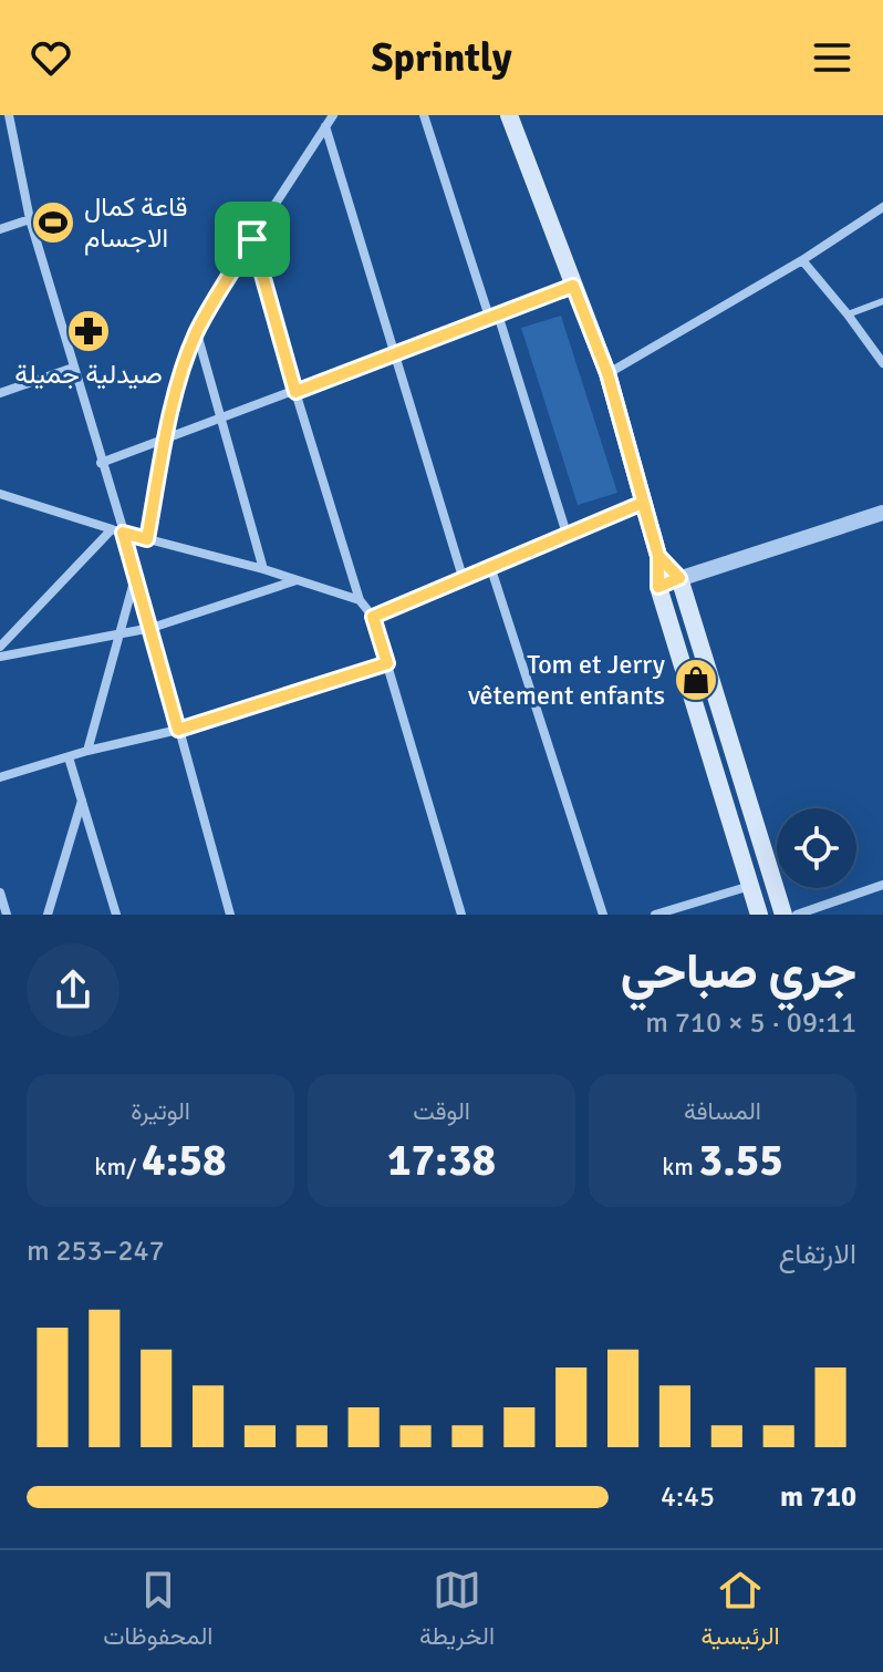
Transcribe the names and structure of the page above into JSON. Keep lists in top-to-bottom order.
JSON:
{
  "places": {
    "sports": ["قاعة كمال الاجسام"],
    "pharmacy": ["صيدلية جميلة"],
    "shop": ["Tom et Jerry vêtement enfants"]
  },
  "page": {
    "header": "Sprintly",
    "heading": ["جري صباحي", "09:11 · 5 × 710 m"],
    "stats": [
      ["المسافة", "3.55 km"],
      ["الوقت", "17:38"],
      ["الوتيرة", "4:58 /km"]
    ],
    "chart": ["الارتفاع", "247–253 m"],
    "list": [
      {
        "name": "710 m",
        "note": "4:45"
      }
    ],
    "tabs": ["الرئيسية", "الخريطة", "المحفوظات"]
  }
}
